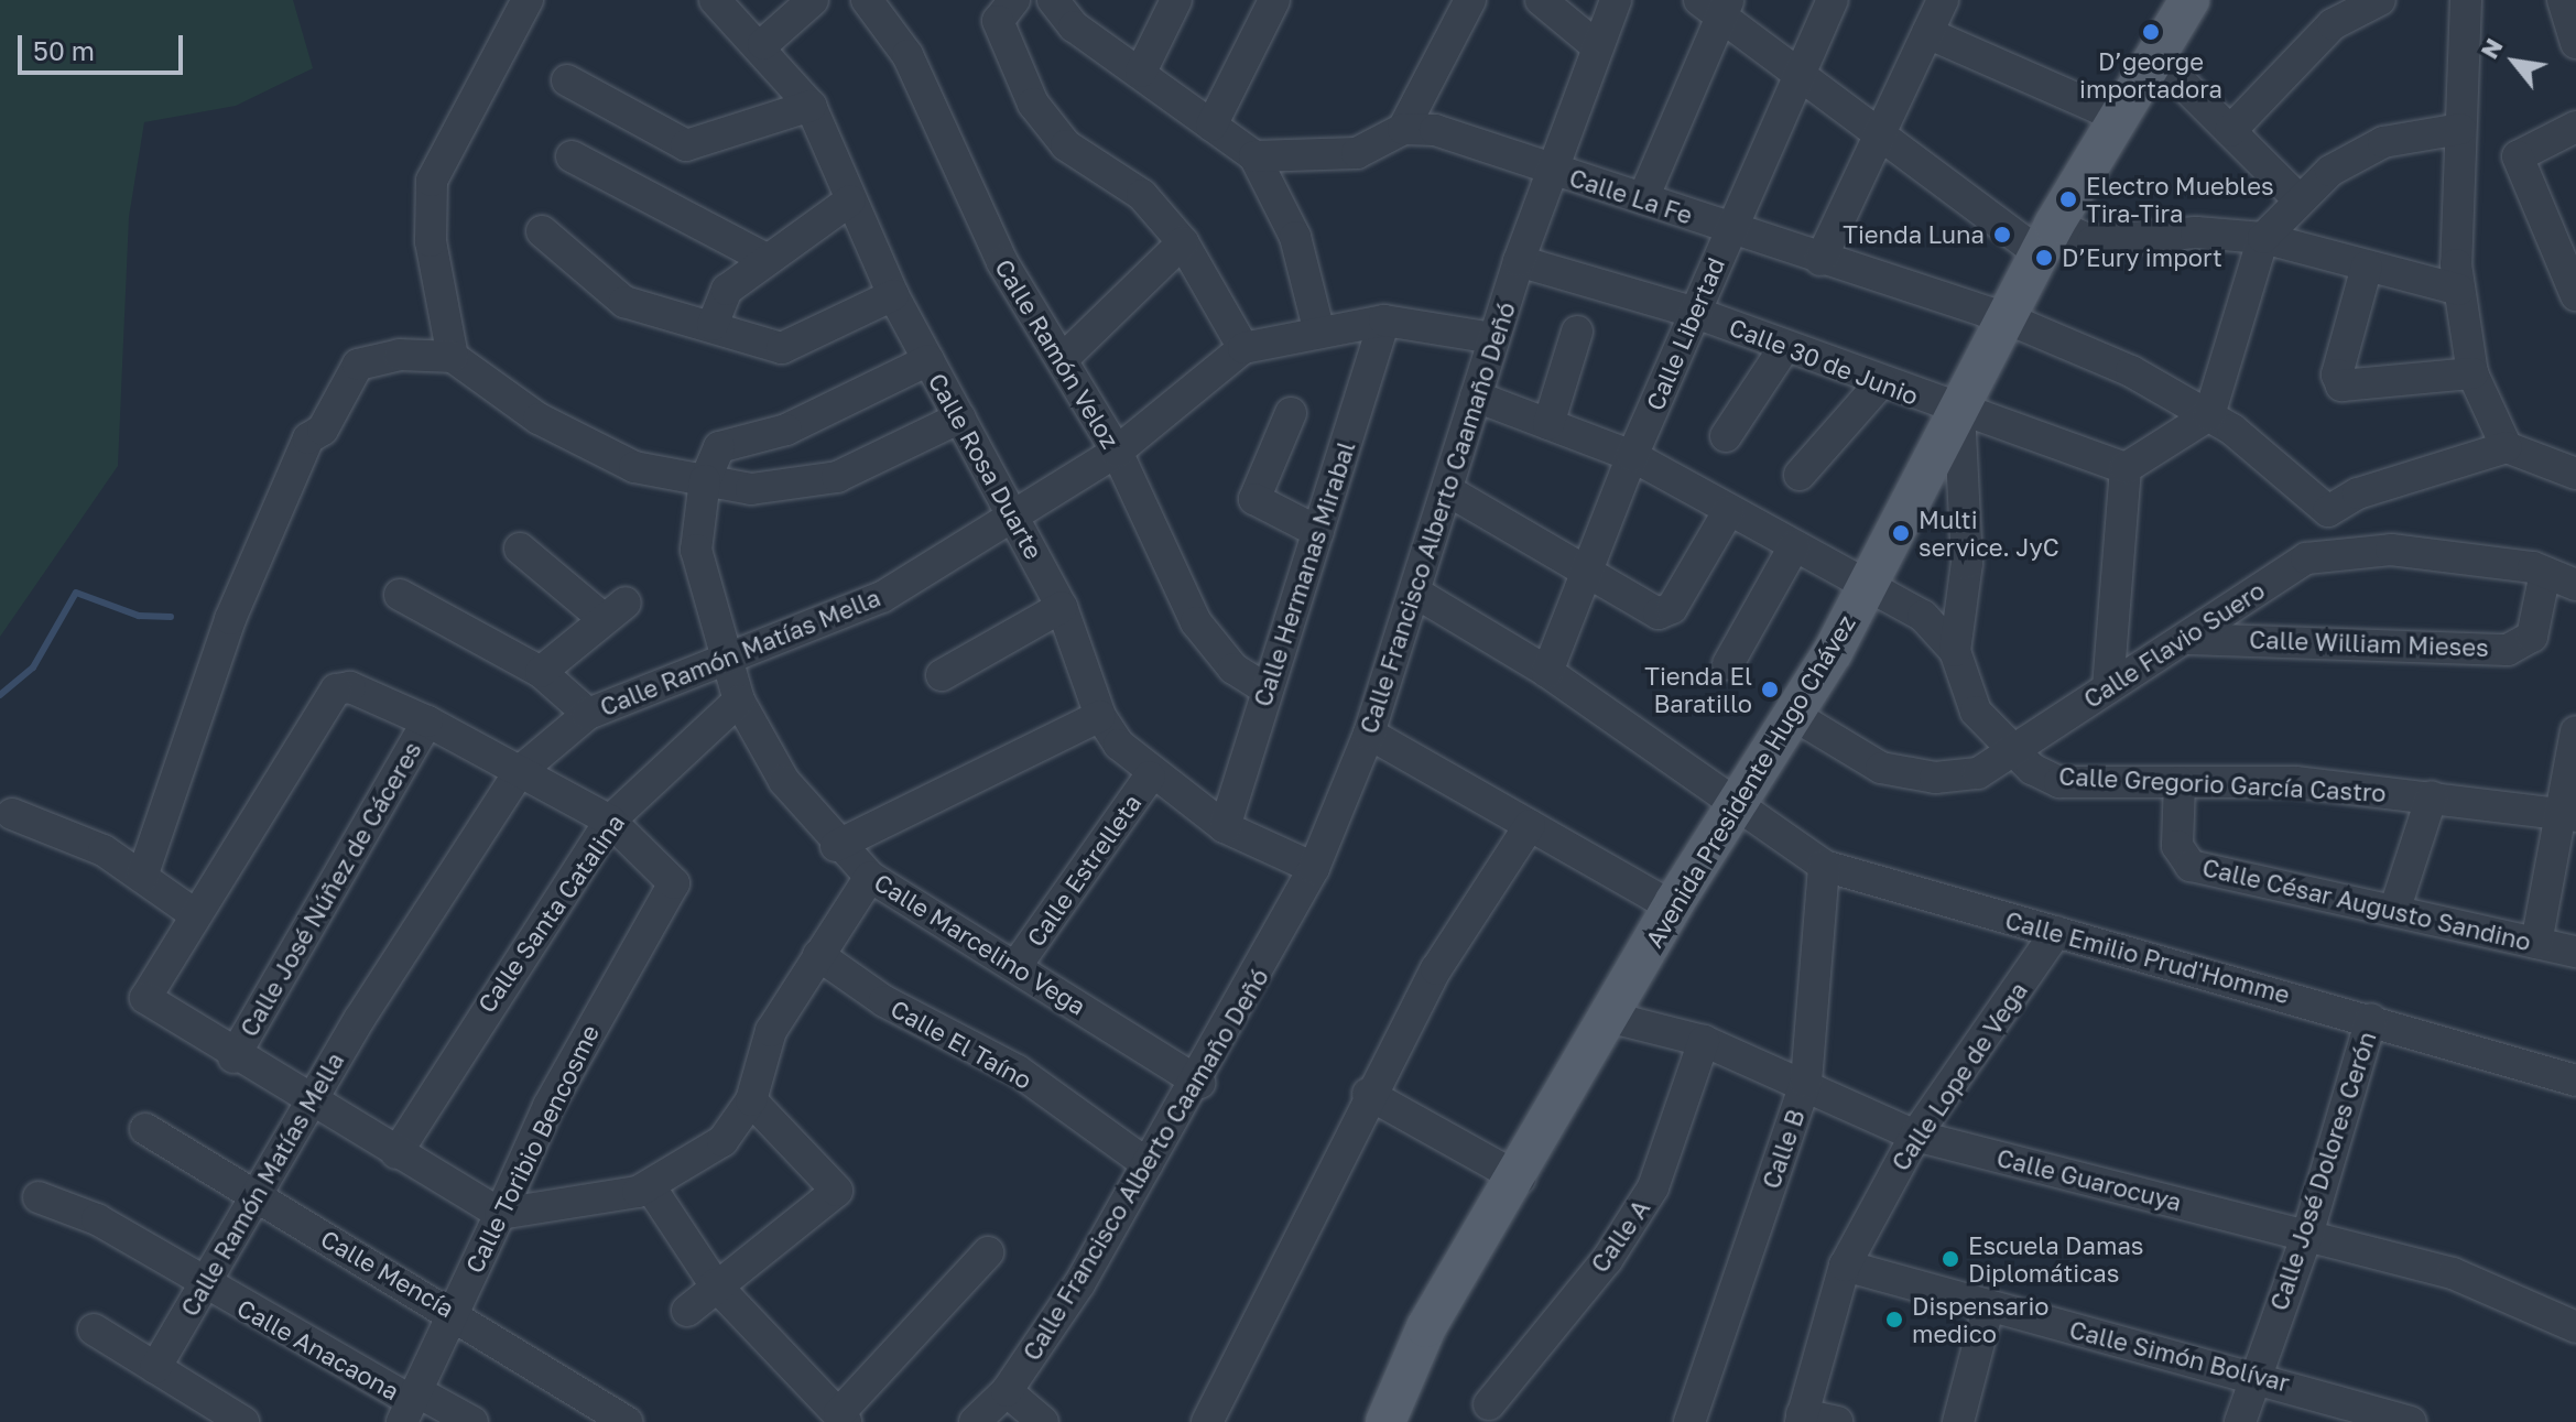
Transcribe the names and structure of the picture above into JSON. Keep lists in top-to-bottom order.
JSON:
{
  "streets": {
    "main road": ["Avenida Presidente Hugo Chávez"],
    "street": [
      "Calle La Fe",
      "Calle Libertad",
      "Calle Ramón Veloz",
      "Calle 30 de Junio",
      "Calle Rosa Duarte",
      "Calle Francisco Alberto Caamaño Deñó",
      "Calle Hermanas Mirabal",
      "Calle William Mieses",
      "Calle Flavio Suero",
      "Calle Ramón Matías Mella",
      "Calle Gregorio García Castro",
      "Calle Estrelleta",
      "Calle José Núñez de Cáceres",
      "Calle César Augusto Sandino",
      "Calle Santa Catalina",
      "Calle Marcelino Vega",
      "Calle Emilio Prud'Homme",
      "Calle El Taíno",
      "Calle Lope de Vega",
      "Calle Toribio Bencosme",
      "Calle B",
      "Calle José Dolores Cerón",
      "Calle Guarocuya",
      "Calle A",
      "Calle Mencía",
      "Calle Anacaona",
      "Calle Simón Bolívar"
    ]
  },
  "crossings": [
    ["Calle La Fe", "Calle Libertad"],
    ["Calle La Fe", "Calle Francisco Alberto Caamaño Deñó"],
    ["Calle La Fe", "Avenida Presidente Hugo Chávez"],
    ["Calle Libertad", "Calle 30 de Junio"],
    ["Calle Libertad", "Calle Gregorio García Castro"],
    ["Calle Libertad", "Calle Emilio Prud'Homme"],
    ["Calle Ramón Veloz", "Calle Hermanas Mirabal"],
    ["Calle Ramón Veloz", "Calle Ramón Matías Mella"],
    ["Calle 30 de Junio", "Calle Francisco Alberto Caamaño Deñó"],
    ["Calle 30 de Junio", "Avenida Presidente Hugo Chávez"],
    ["Calle Rosa Duarte", "Calle Francisco Alberto Caamaño Deñó"],
    ["Calle Rosa Duarte", "Calle Hermanas Mirabal"],
    ["Calle Rosa Duarte", "Calle Ramón Matías Mella"],
    ["Calle Rosa Duarte", "Calle Estrelleta"],
    ["Calle Francisco Alberto Caamaño Deñó", "Calle Ramón Matías Mella"],
    ["Calle Francisco Alberto Caamaño Deñó", "Calle Gregorio García Castro"],
    ["Calle Francisco Alberto Caamaño Deñó", "Calle Marcelino Vega"],
    ["Calle Francisco Alberto Caamaño Deñó", "Calle Emilio Prud'Homme"],
    ["Calle Francisco Alberto Caamaño Deñó", "Calle El Taíno"],
    ["Calle Hermanas Mirabal", "Calle Ramón Matías Mella"],
    ["Calle William Mieses", "Calle Flavio Suero"],
    ["Calle Flavio Suero", "Avenida Presidente Hugo Chávez"],
    ["Calle Flavio Suero", "Calle Gregorio García Castro"],
    ["Calle Ramón Matías Mella", "Calle Marcelino Vega"],
    ["Calle Ramón Matías Mella", "Calle Mencía"],
    ["Calle Ramón Matías Mella", "Calle Anacaona"],
    ["Avenida Presidente Hugo Chávez", "Calle Gregorio García Castro"],
    ["Avenida Presidente Hugo Chávez", "Calle Emilio Prud'Homme"],
    ["Avenida Presidente Hugo Chávez", "Calle Guarocuya"],
    ["Calle Gregorio García Castro", "Calle César Augusto Sandino"],
    ["Calle Estrelleta", "Calle Marcelino Vega"],
    ["Calle Santa Catalina", "Calle Marcelino Vega"],
    ["Calle Santa Catalina", "Calle Toribio Bencosme"],
    ["Calle Emilio Prud'Homme", "Calle Lope de Vega"],
    ["Calle Emilio Prud'Homme", "Calle B"],
    ["Calle Emilio Prud'Homme", "Calle José Dolores Cerón"],
    ["Calle Lope de Vega", "Calle Guarocuya"],
    ["Calle Lope de Vega", "Calle Simón Bolívar"],
    ["Calle Toribio Bencosme", "Calle Mencía"],
    ["Calle Toribio Bencosme", "Calle Anacaona"],
    ["Calle B", "Calle Guarocuya"],
    ["Calle José Dolores Cerón", "Calle Guarocuya"],
    ["Calle José Dolores Cerón", "Calle Simón Bolívar"],
    ["Calle Guarocuya", "Calle A"]
  ],
  "places": [
    "D’george importadora",
    "Electro Muebles Tira-Tira",
    "Tienda Luna",
    "D’Eury import",
    "Multi service. JyC",
    "Tienda El Baratillo",
    "Escuela Damas Diplomáticas",
    "Dispensario medico"
  ],
  "scale_bar": "50 m",
  "north": "top left"
}
